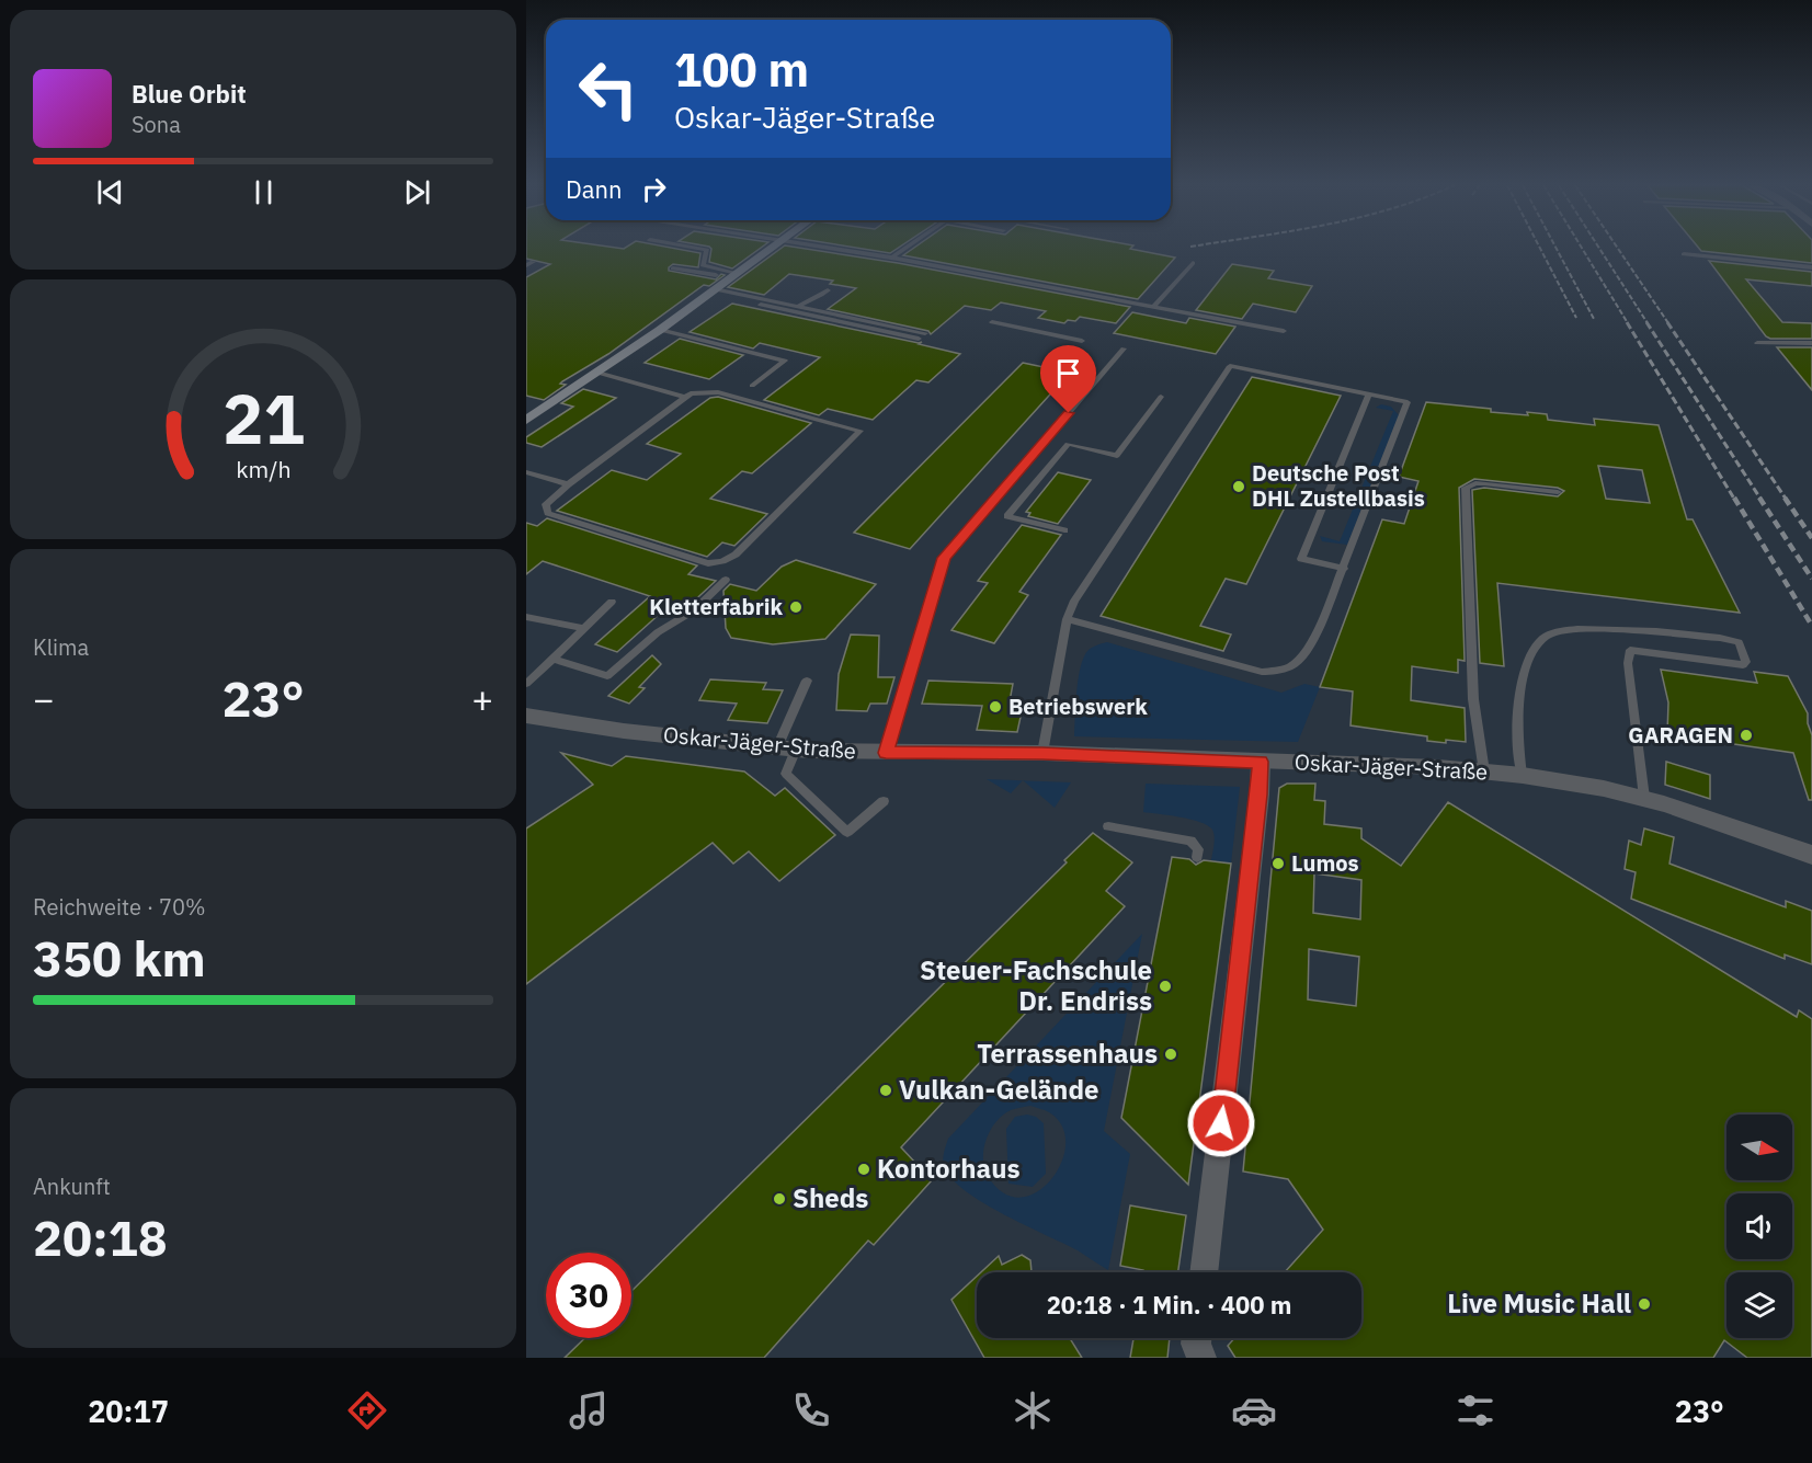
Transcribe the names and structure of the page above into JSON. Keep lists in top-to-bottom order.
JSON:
{
  "streets": {
    "street": ["Oskar-Jäger-Straße"]
  },
  "places": [
    "Deutsche Post DHL Zustellbasis",
    "Kletterfabrik",
    "Betriebswerk",
    "GARAGEN",
    "Lumos",
    "Steuer-Fachschule Dr. Endriss",
    "Terrassenhaus",
    "Vulkan-Gelände",
    "Kontorhaus",
    "Sheds",
    "Live Music Hall"
  ],
  "north": "right",
  "page": {
    "turn": ["100 m", "Oskar-Jäger-Straße"],
    "song": ["Blue Orbit", "Sona"],
    "then": "Dann",
    "tile": [
      "Klima",
      ["Reichweite · 70%", "350 km"],
      ["Ankunft", "20:18"]
    ],
    "heat": ["−", "23°", "+"],
    "limit": "30",
    "trip": "20:18 · 1 Min. · 400 m",
    "tabs": ["20:17", "23°"],
    "gauge": ["21", "km/h"]
  }
}
